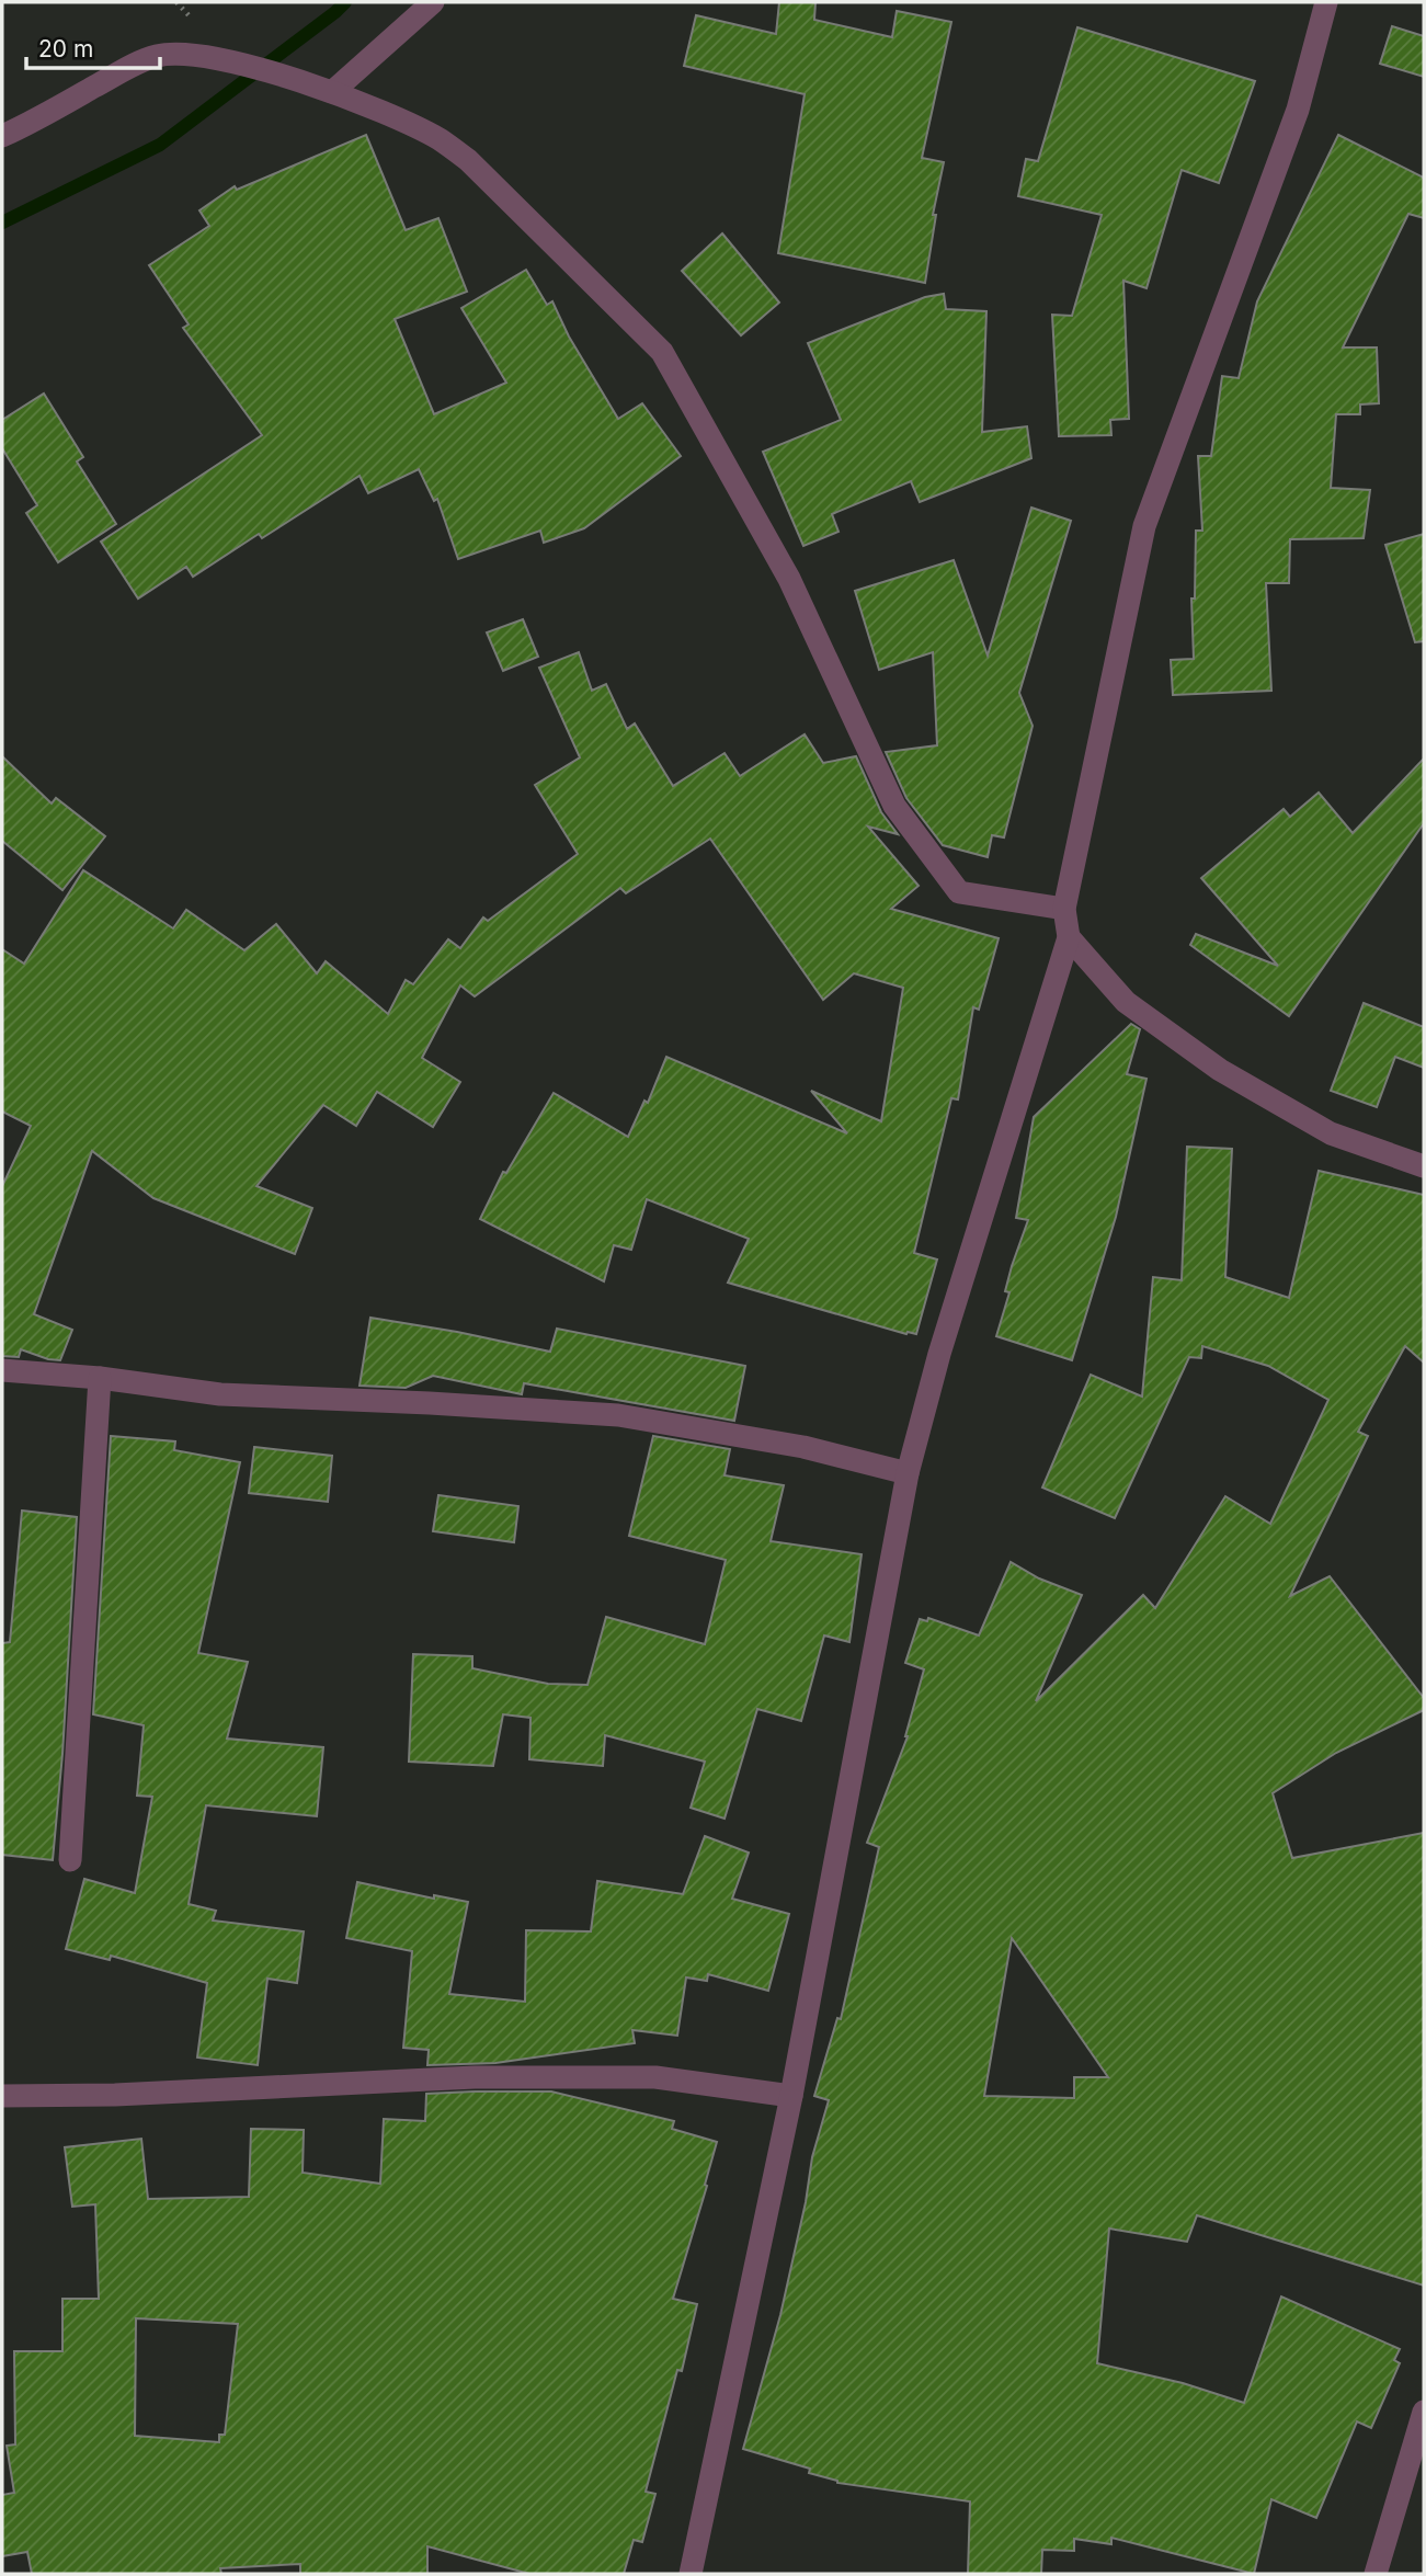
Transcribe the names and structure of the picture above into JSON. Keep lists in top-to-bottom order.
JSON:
{
  "scale_bar": "20 m"
}
